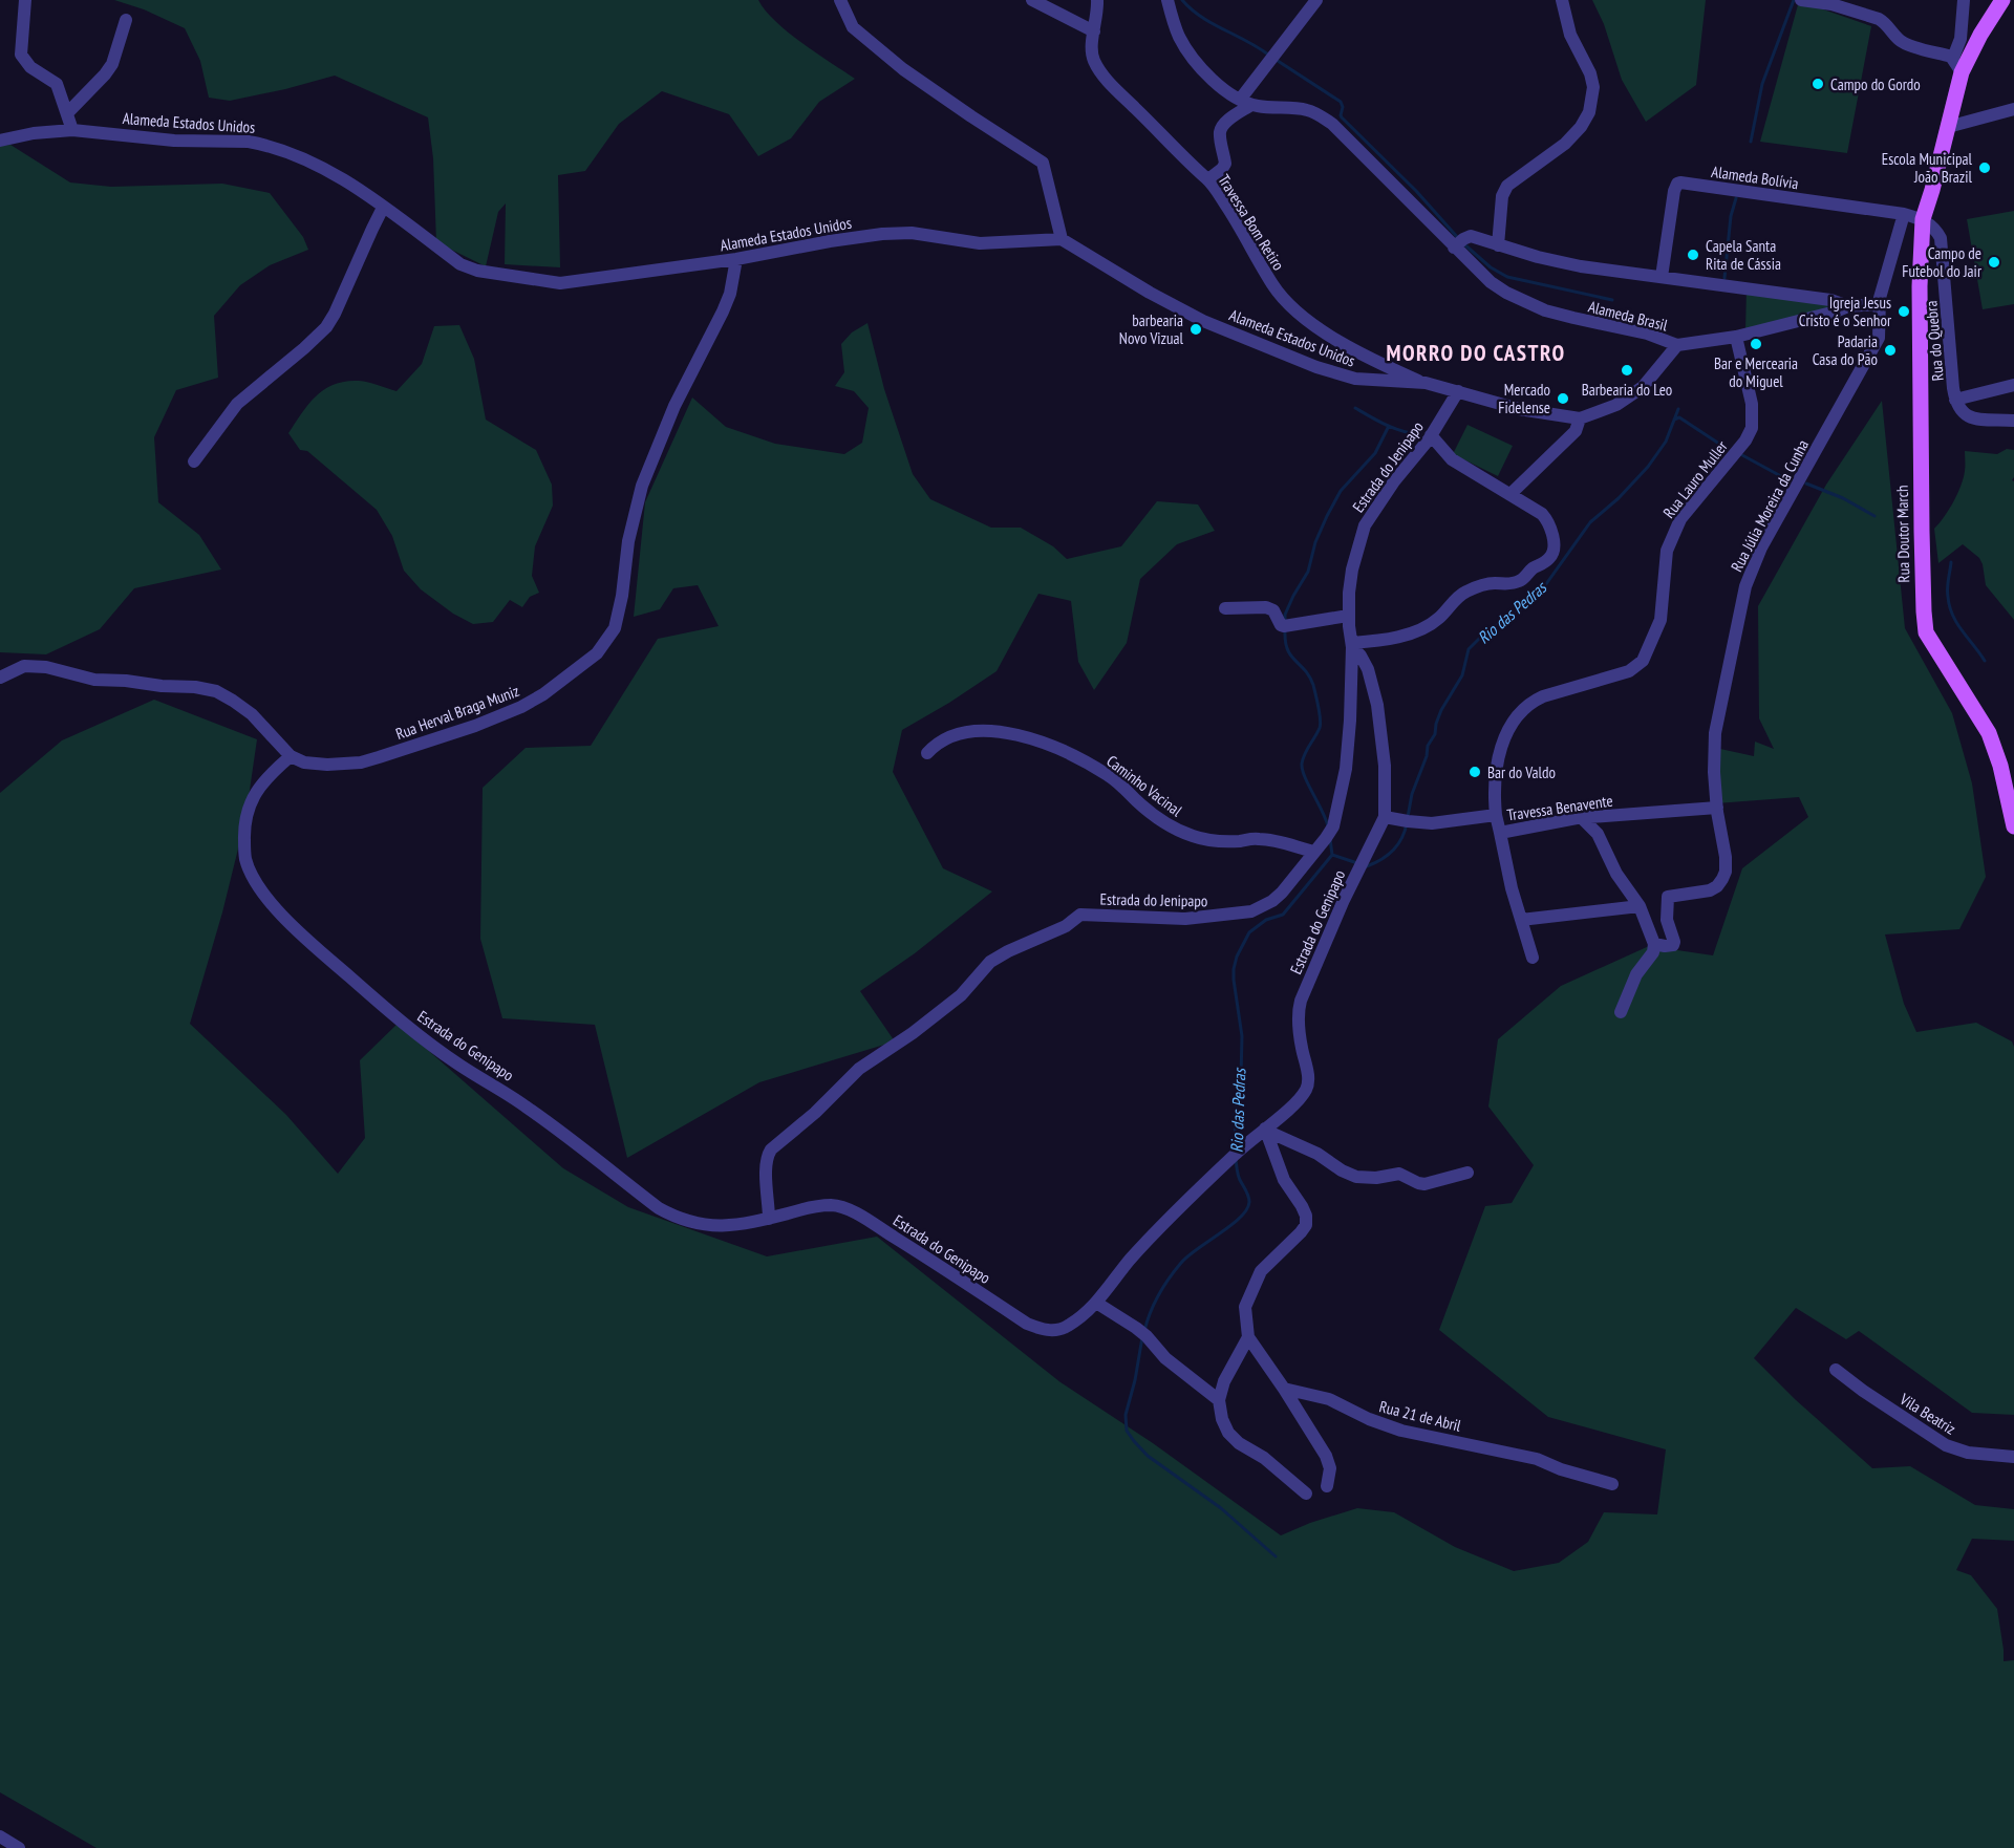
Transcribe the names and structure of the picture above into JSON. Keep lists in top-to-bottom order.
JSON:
{
  "streets": {
    "main road": ["Rua Doutor March"],
    "street": [
      "Alameda Estados Unidos",
      "Alameda Bolívia",
      "Travessa Bom Retiro",
      "Alameda Brasil",
      "Rua do Quebra",
      "Estrada do Jenipapo",
      "Rua Lauro Muller",
      "Rua Júlia Moreira da Cunha",
      "Rua Herval Braga Muniz",
      "Caminho Vacinal",
      "Travessa Benavente",
      "Estrada do Genipapo",
      "Vila Beatriz",
      "Rua 21 de Abril"
    ]
  },
  "crossings": [
    ["Alameda Estados Unidos", "Travessa Bom Retiro"],
    ["Alameda Estados Unidos", "Alameda Brasil"],
    ["Alameda Estados Unidos", "Estrada do Jenipapo"],
    ["Alameda Estados Unidos", "Rua Herval Braga Muniz"],
    ["Alameda Bolívia", "Rua do Quebra"],
    ["Alameda Bolívia", "Rua Júlia Moreira da Cunha"],
    ["Alameda Bolívia", "Rua Doutor March"],
    ["Alameda Brasil", "Rua Lauro Muller"],
    ["Alameda Brasil", "Rua Júlia Moreira da Cunha"],
    ["Rua do Quebra", "Rua Doutor March"],
    ["Estrada do Jenipapo", "Caminho Vacinal"],
    ["Estrada do Jenipapo", "Estrada do Genipapo"],
    ["Rua Lauro Muller", "Travessa Benavente"],
    ["Rua Júlia Moreira da Cunha", "Travessa Benavente"],
    ["Rua Herval Braga Muniz", "Estrada do Genipapo"],
    ["Travessa Benavente", "Estrada do Genipapo"]
  ],
  "districts": ["MORRO DO CASTRO"],
  "water": ["Rio das Pedras"],
  "places": [
    "Campo do Gordo",
    "Escola Municipal João Brazil",
    "Capela Santa Rita de Cássia",
    "Campo de Futebol do Jair",
    "Igreja Jesus Cristo é o Senhor",
    "barbearia Novo Vizual",
    "Bar e Mercearia do Miguel",
    "Padaria Casa do Pão",
    "Barbearia do Leo",
    "Mercado Fidelense",
    "Bar do Valdo"
  ]
}
